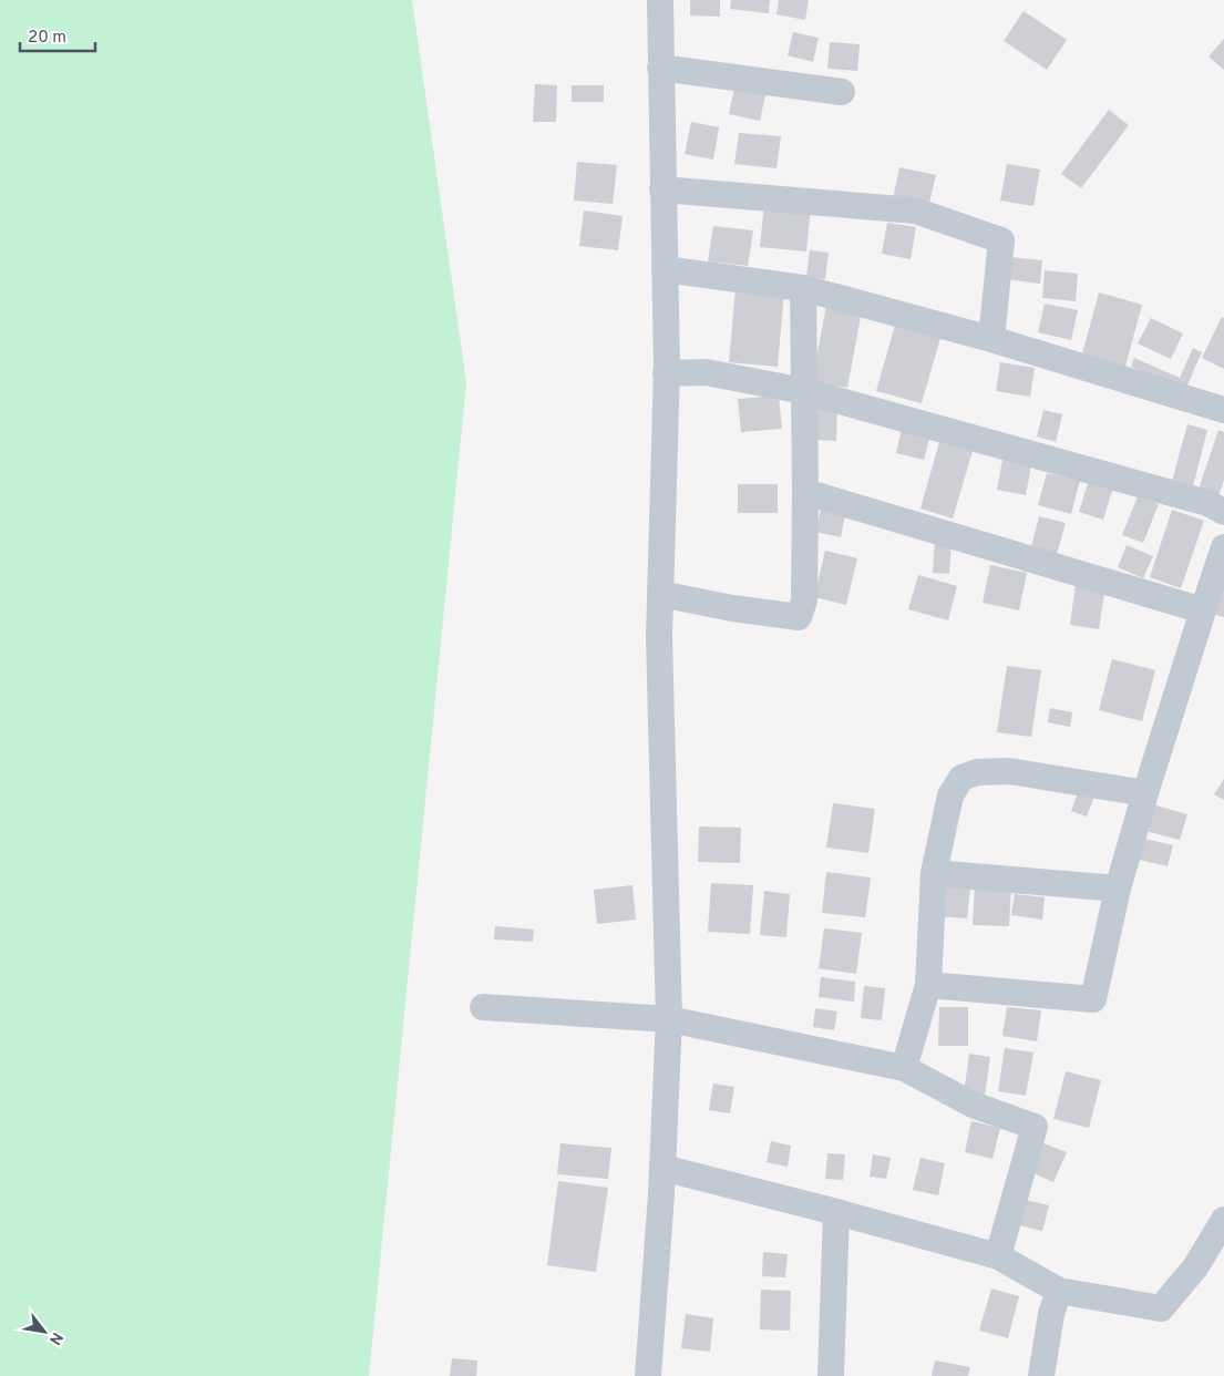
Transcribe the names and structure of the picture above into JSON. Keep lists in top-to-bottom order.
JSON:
{
  "scale_bar": "20 m",
  "north": "bottom right"
}
